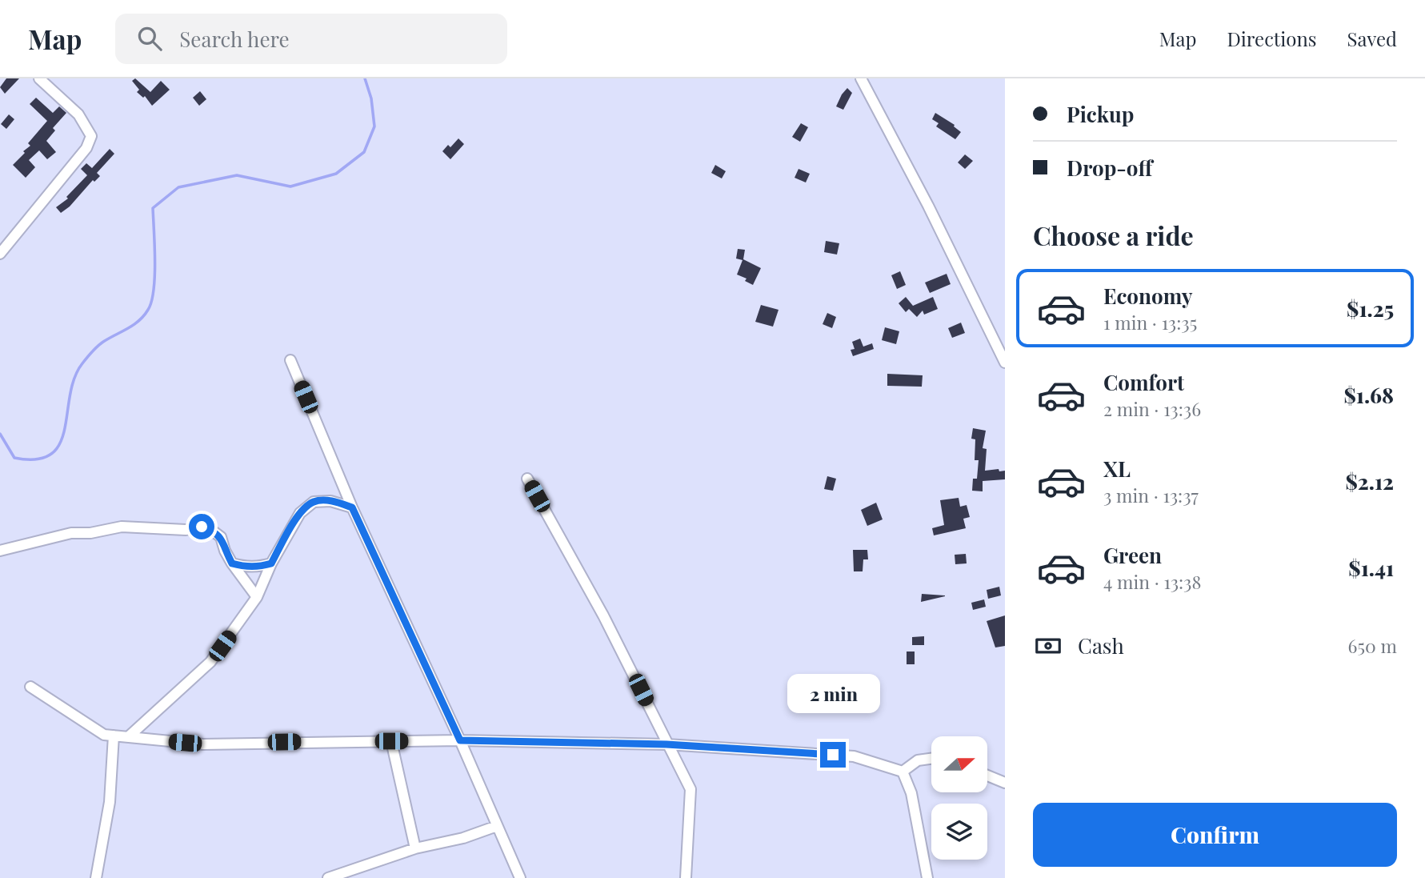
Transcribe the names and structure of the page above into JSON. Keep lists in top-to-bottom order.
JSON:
{
  "north": "right",
  "page": {
    "header": "Map",
    "search": "Search here",
    "nav": ["Map", "Directions", "Saved"],
    "banner": ["Pickup", "Drop-off"],
    "heading": "Choose a ride",
    "list": [
      {
        "name": "Economy",
        "note": "1 min · 13:35",
        "value": "$1.25"
      },
      {
        "name": "Comfort",
        "note": "2 min · 13:36",
        "value": "$1.68"
      },
      {
        "name": "XL",
        "note": "3 min · 13:37",
        "value": "$2.12"
      },
      {
        "name": "Green",
        "note": "4 min · 13:38",
        "value": "$1.41"
      }
    ],
    "pay": ["Cash", "650 m"],
    "bubble": "2 min",
    "buttons": "Confirm"
  }
}
